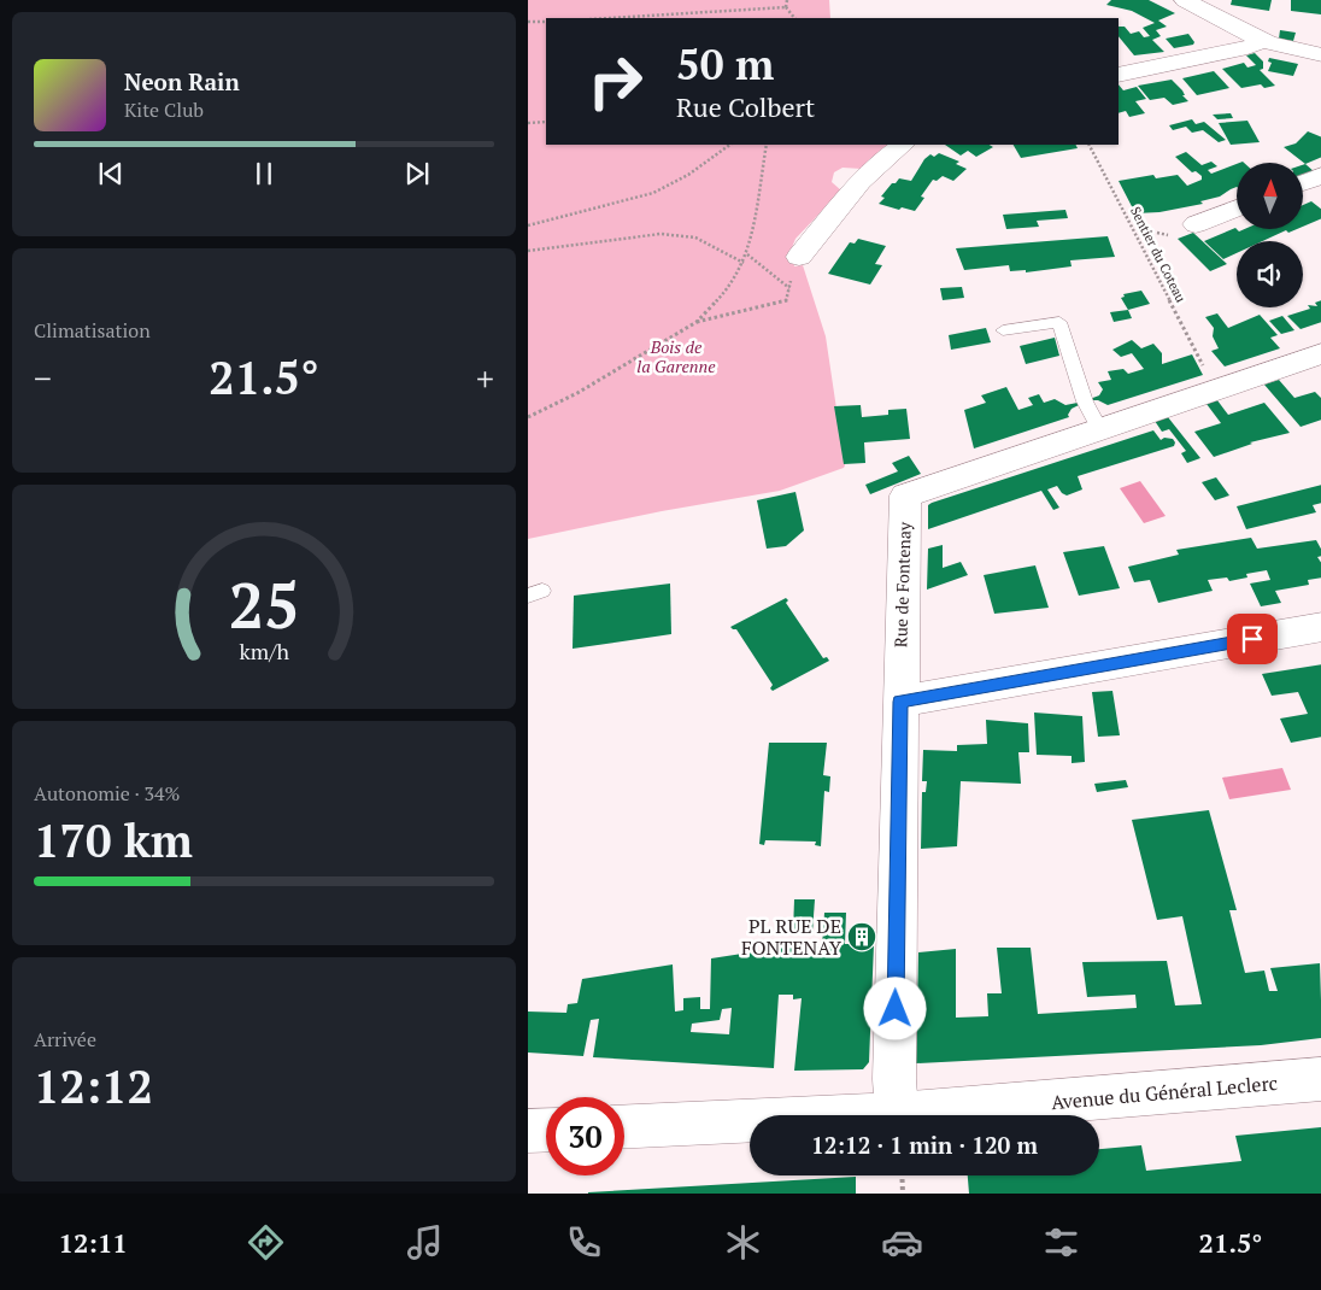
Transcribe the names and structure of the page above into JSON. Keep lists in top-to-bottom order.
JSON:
{
  "streets": {
    "street": ["Rue de Fontenay", "Avenue du Général Leclerc"],
    "path": ["Sentier du Coteau"]
  },
  "crossings": [
    ["Rue de Fontenay", "Avenue du Général Leclerc"]
  ],
  "parks": ["Bois de la Garenne"],
  "places": {
    "building": ["PL RUE DE FONTENAY"]
  },
  "north": "top",
  "page": {
    "turn": ["50 m", "Rue Colbert"],
    "song": ["Neon Rain", "Kite Club"],
    "tile": [
      "Climatisation",
      ["Autonomie · 34%", "170 km"],
      ["Arrivée", "12:12"]
    ],
    "heat": ["−", "21.5°", "+"],
    "limit": "30",
    "trip": "12:12 · 1 min · 120 m",
    "tabs": ["12:11", "21.5°"],
    "gauge": ["25", "km/h"]
  }
}
